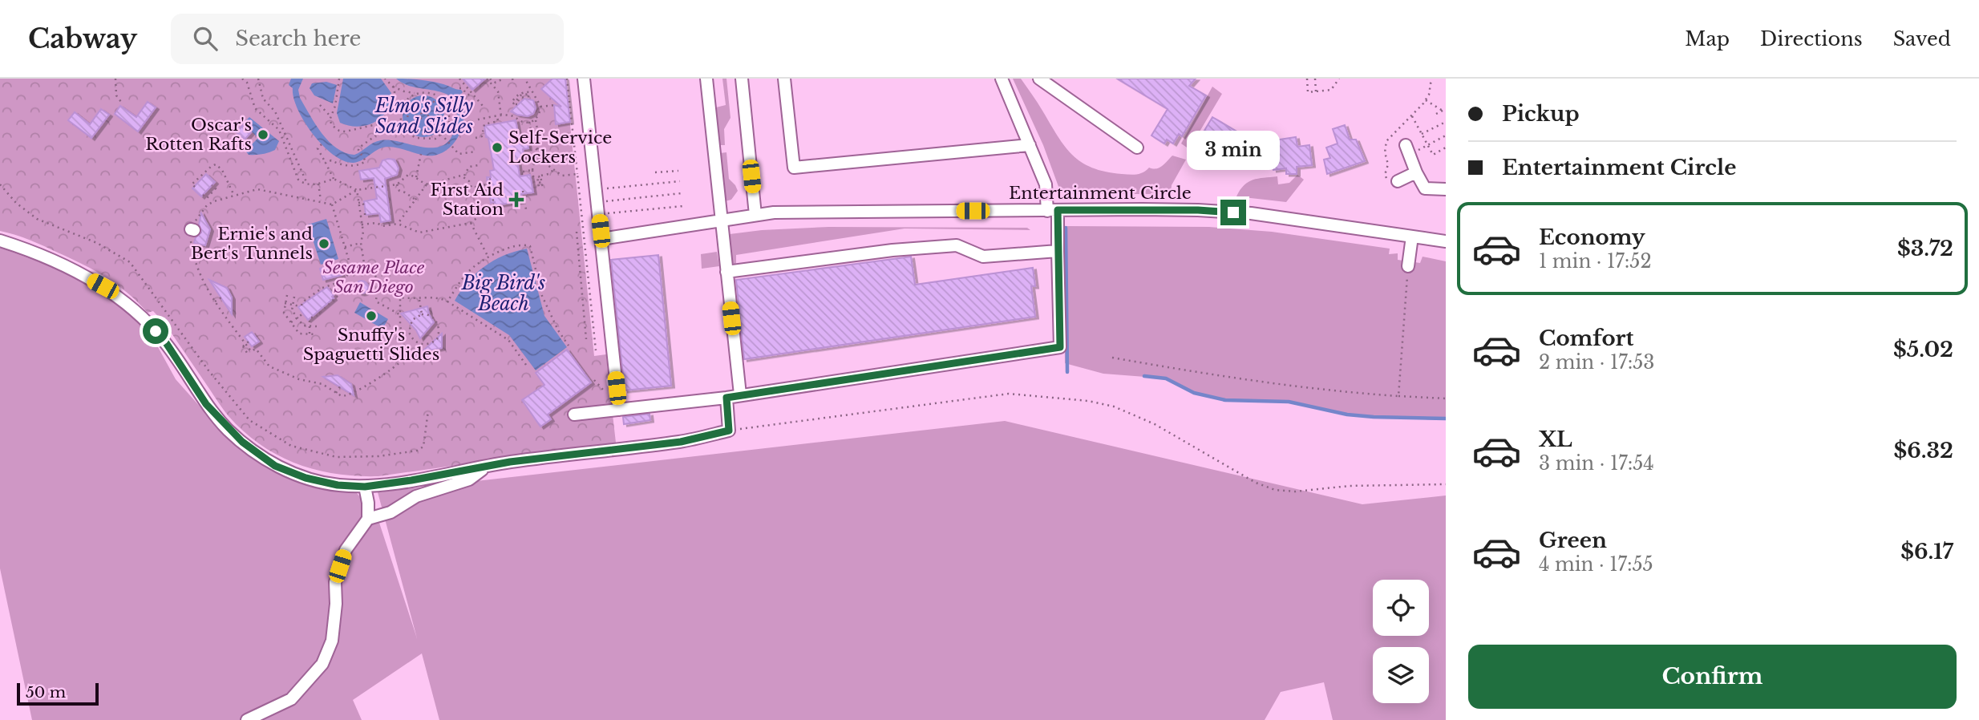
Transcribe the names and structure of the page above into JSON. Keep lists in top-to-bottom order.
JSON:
{
  "streets": {
    "street": ["Entertainment Circle"]
  },
  "water": ["Elmo's Silly Sand Slides", "Big Bird's Beach"],
  "parks": ["Sesame Place San Diego"],
  "places": {
    "other": [
      "Oscar's Rotten Rafts",
      "Self-Service Lockers",
      "Ernie's and Bert's Tunnels",
      "Snuffy's Spaguetti Slides"
    ],
    "health": ["First Aid Station"]
  },
  "scale_bar": "50 m",
  "page": {
    "header": "Cabway",
    "search": "Search here",
    "nav": ["Map", "Directions", "Saved"],
    "banner": ["Pickup", "Entertainment Circle"],
    "bubble": "3 min",
    "list": [
      {
        "name": "Economy",
        "note": "1 min · 17:52",
        "value": "$3.72"
      },
      {
        "name": "Comfort",
        "note": "2 min · 17:53",
        "value": "$5.02"
      },
      {
        "name": "XL",
        "note": "3 min · 17:54",
        "value": "$6.32"
      },
      {
        "name": "Green",
        "note": "4 min · 17:55",
        "value": "$6.17"
      }
    ],
    "buttons": "Confirm",
    "scale": "50 m"
  }
}
